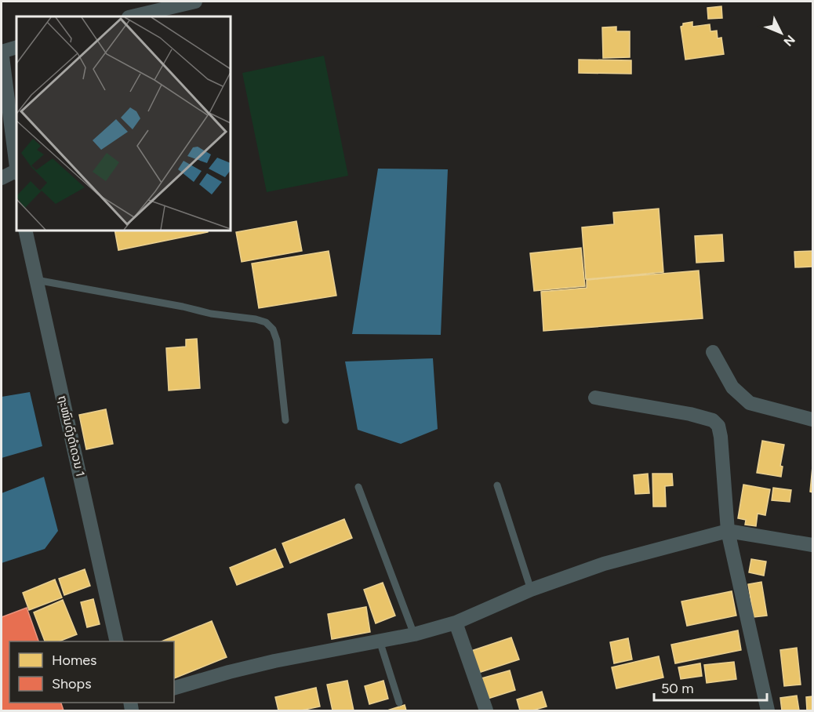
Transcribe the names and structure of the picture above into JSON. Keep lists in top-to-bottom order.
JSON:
{
  "streets": {
    "street": ["ຖະໜົນດົງດຳດວນ 1"]
  },
  "legend": ["Homes", "Shops"],
  "scale_bar": "50 m",
  "north": "bottom right"
}
